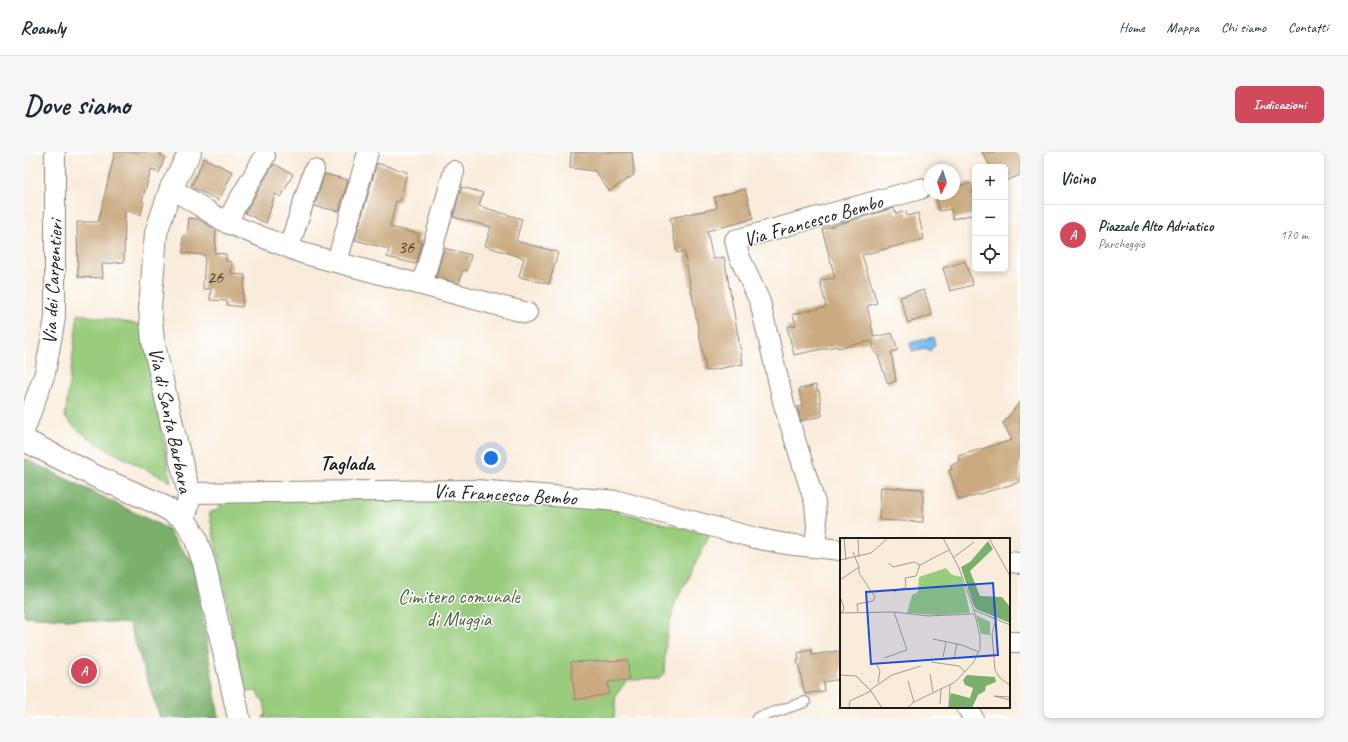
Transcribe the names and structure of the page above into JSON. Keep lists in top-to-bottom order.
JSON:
{
  "streets": {
    "street": ["Via Francesco Bembo", "Via dei Carpentieri", "Via di Santa Barbara"]
  },
  "crossings": [
    ["Via Francesco Bembo", "Via di Santa Barbara"]
  ],
  "districts": ["Taglada"],
  "parks": ["Cimitero comunale di Muggia"],
  "house_numbers": ["36", "26"],
  "north": "bottom",
  "page": {
    "header": "Roamly",
    "nav": [
      "Home",
      "Mappa",
      "Chi siamo",
      "Contatti"
    ],
    "buttons": "Indicazioni",
    "title": "Dove siamo",
    "heading": "Vicino",
    "map_buttons": ["+", "−"],
    "list": [
      {
        "mark": "A",
        "name": "Piazzale Alto Adriatico",
        "note": "Parcheggio",
        "value": "170 m"
      }
    ],
    "pins": "A"
  }
}
